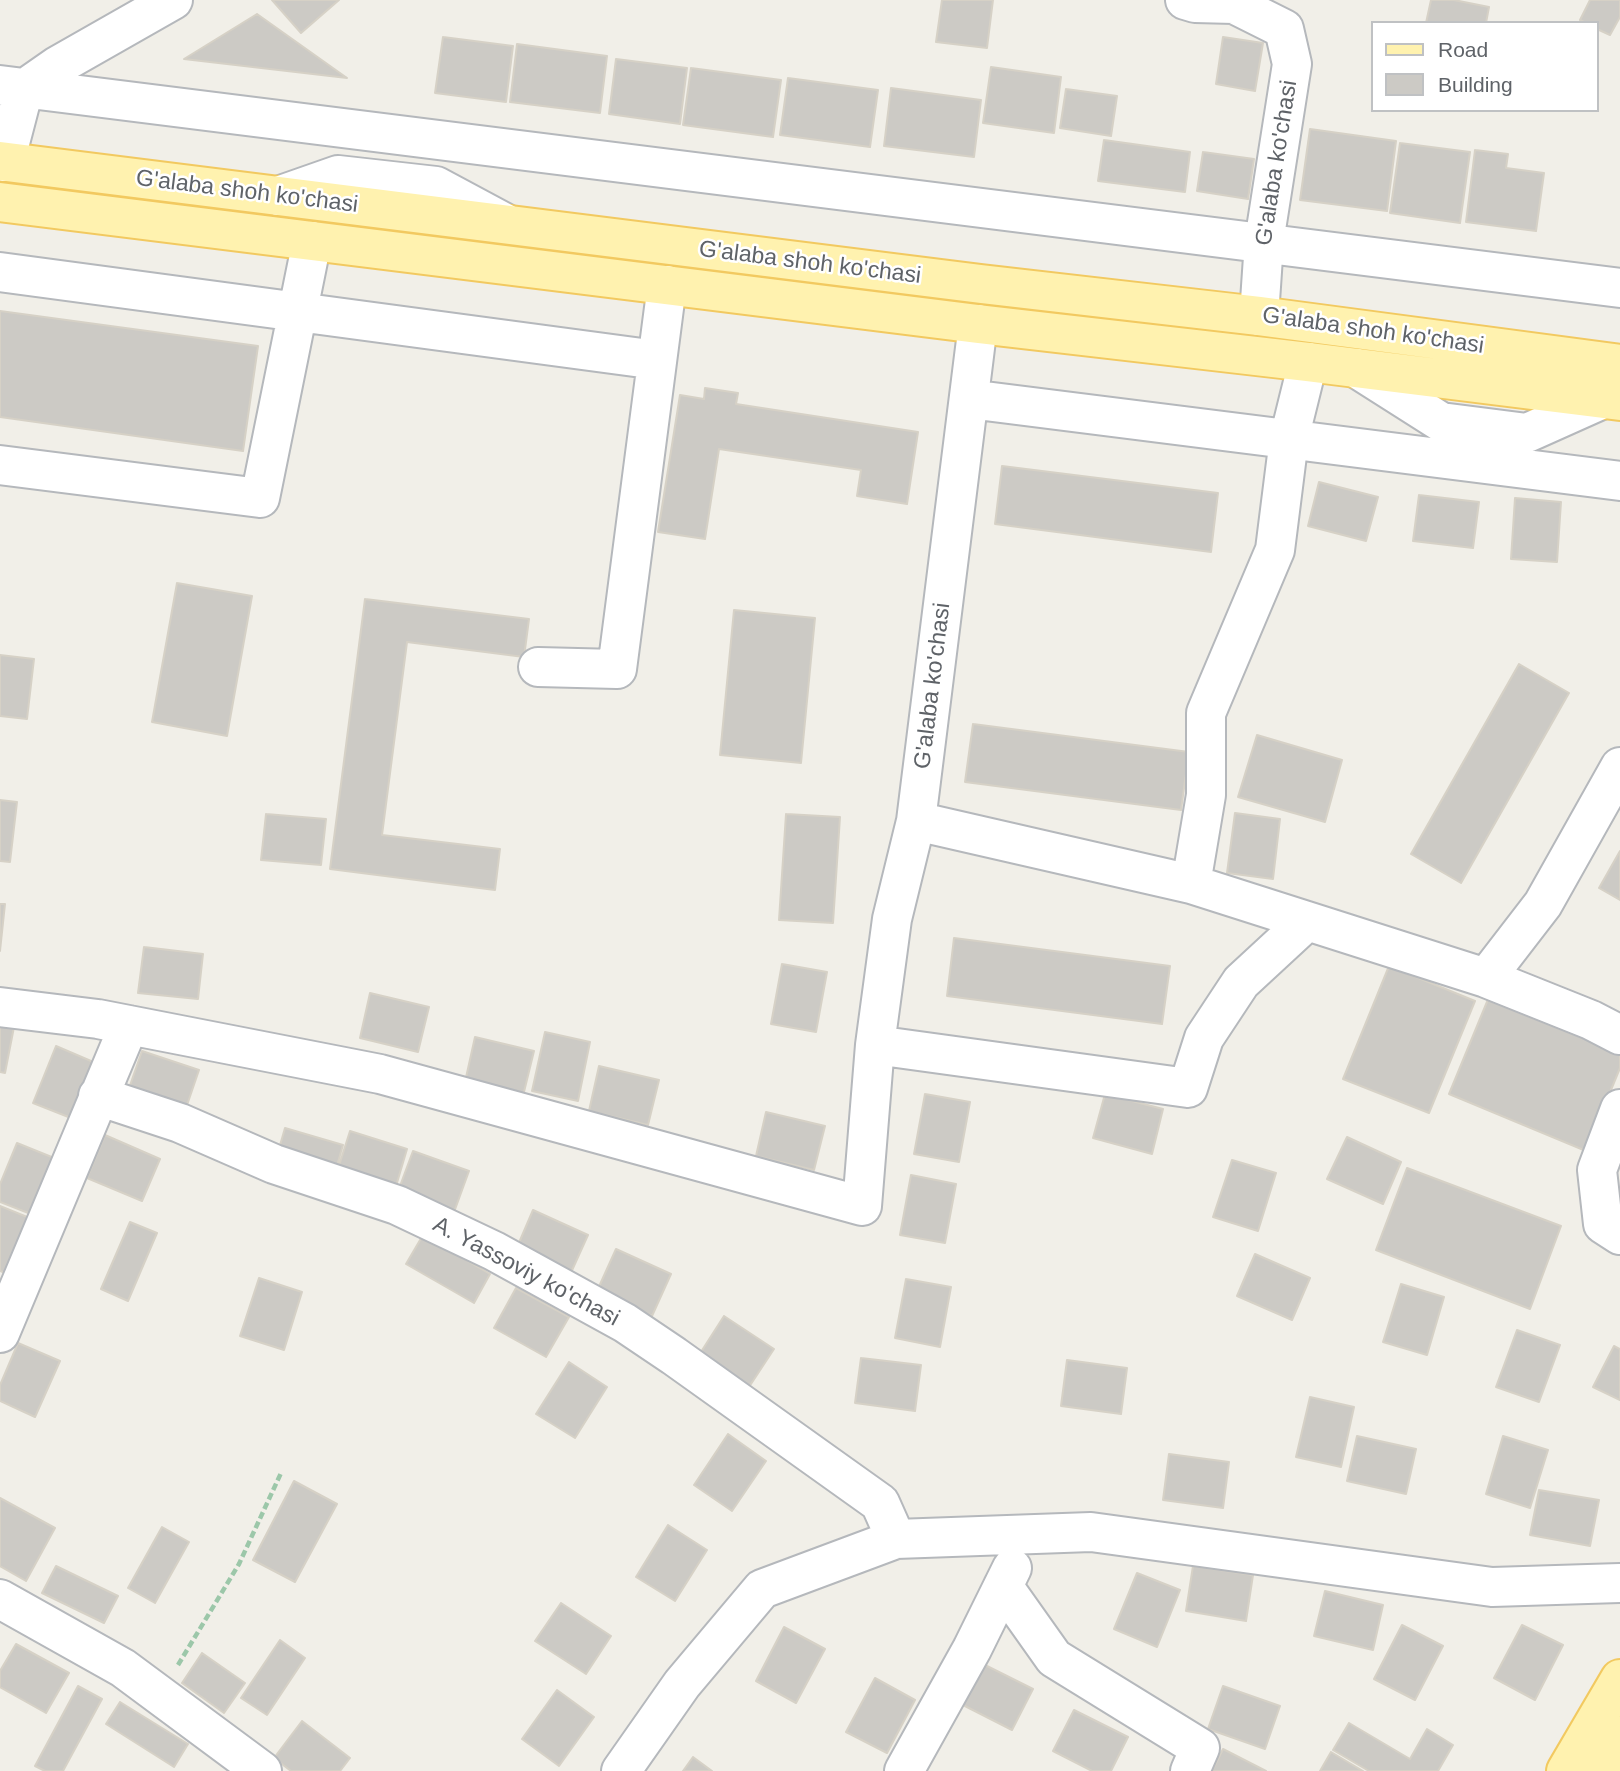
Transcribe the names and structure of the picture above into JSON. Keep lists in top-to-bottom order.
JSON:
{
  "streets": {
    "main road": ["G'alaba shoh ko'chasi"],
    "street": ["G'alaba ko'chasi", "A. Yassoviy ko'chasi"]
  },
  "crossings": [
    ["G'alaba ko'chasi", "G'alaba shoh ko'chasi"]
  ],
  "legend": ["Road", "Building"]
}
